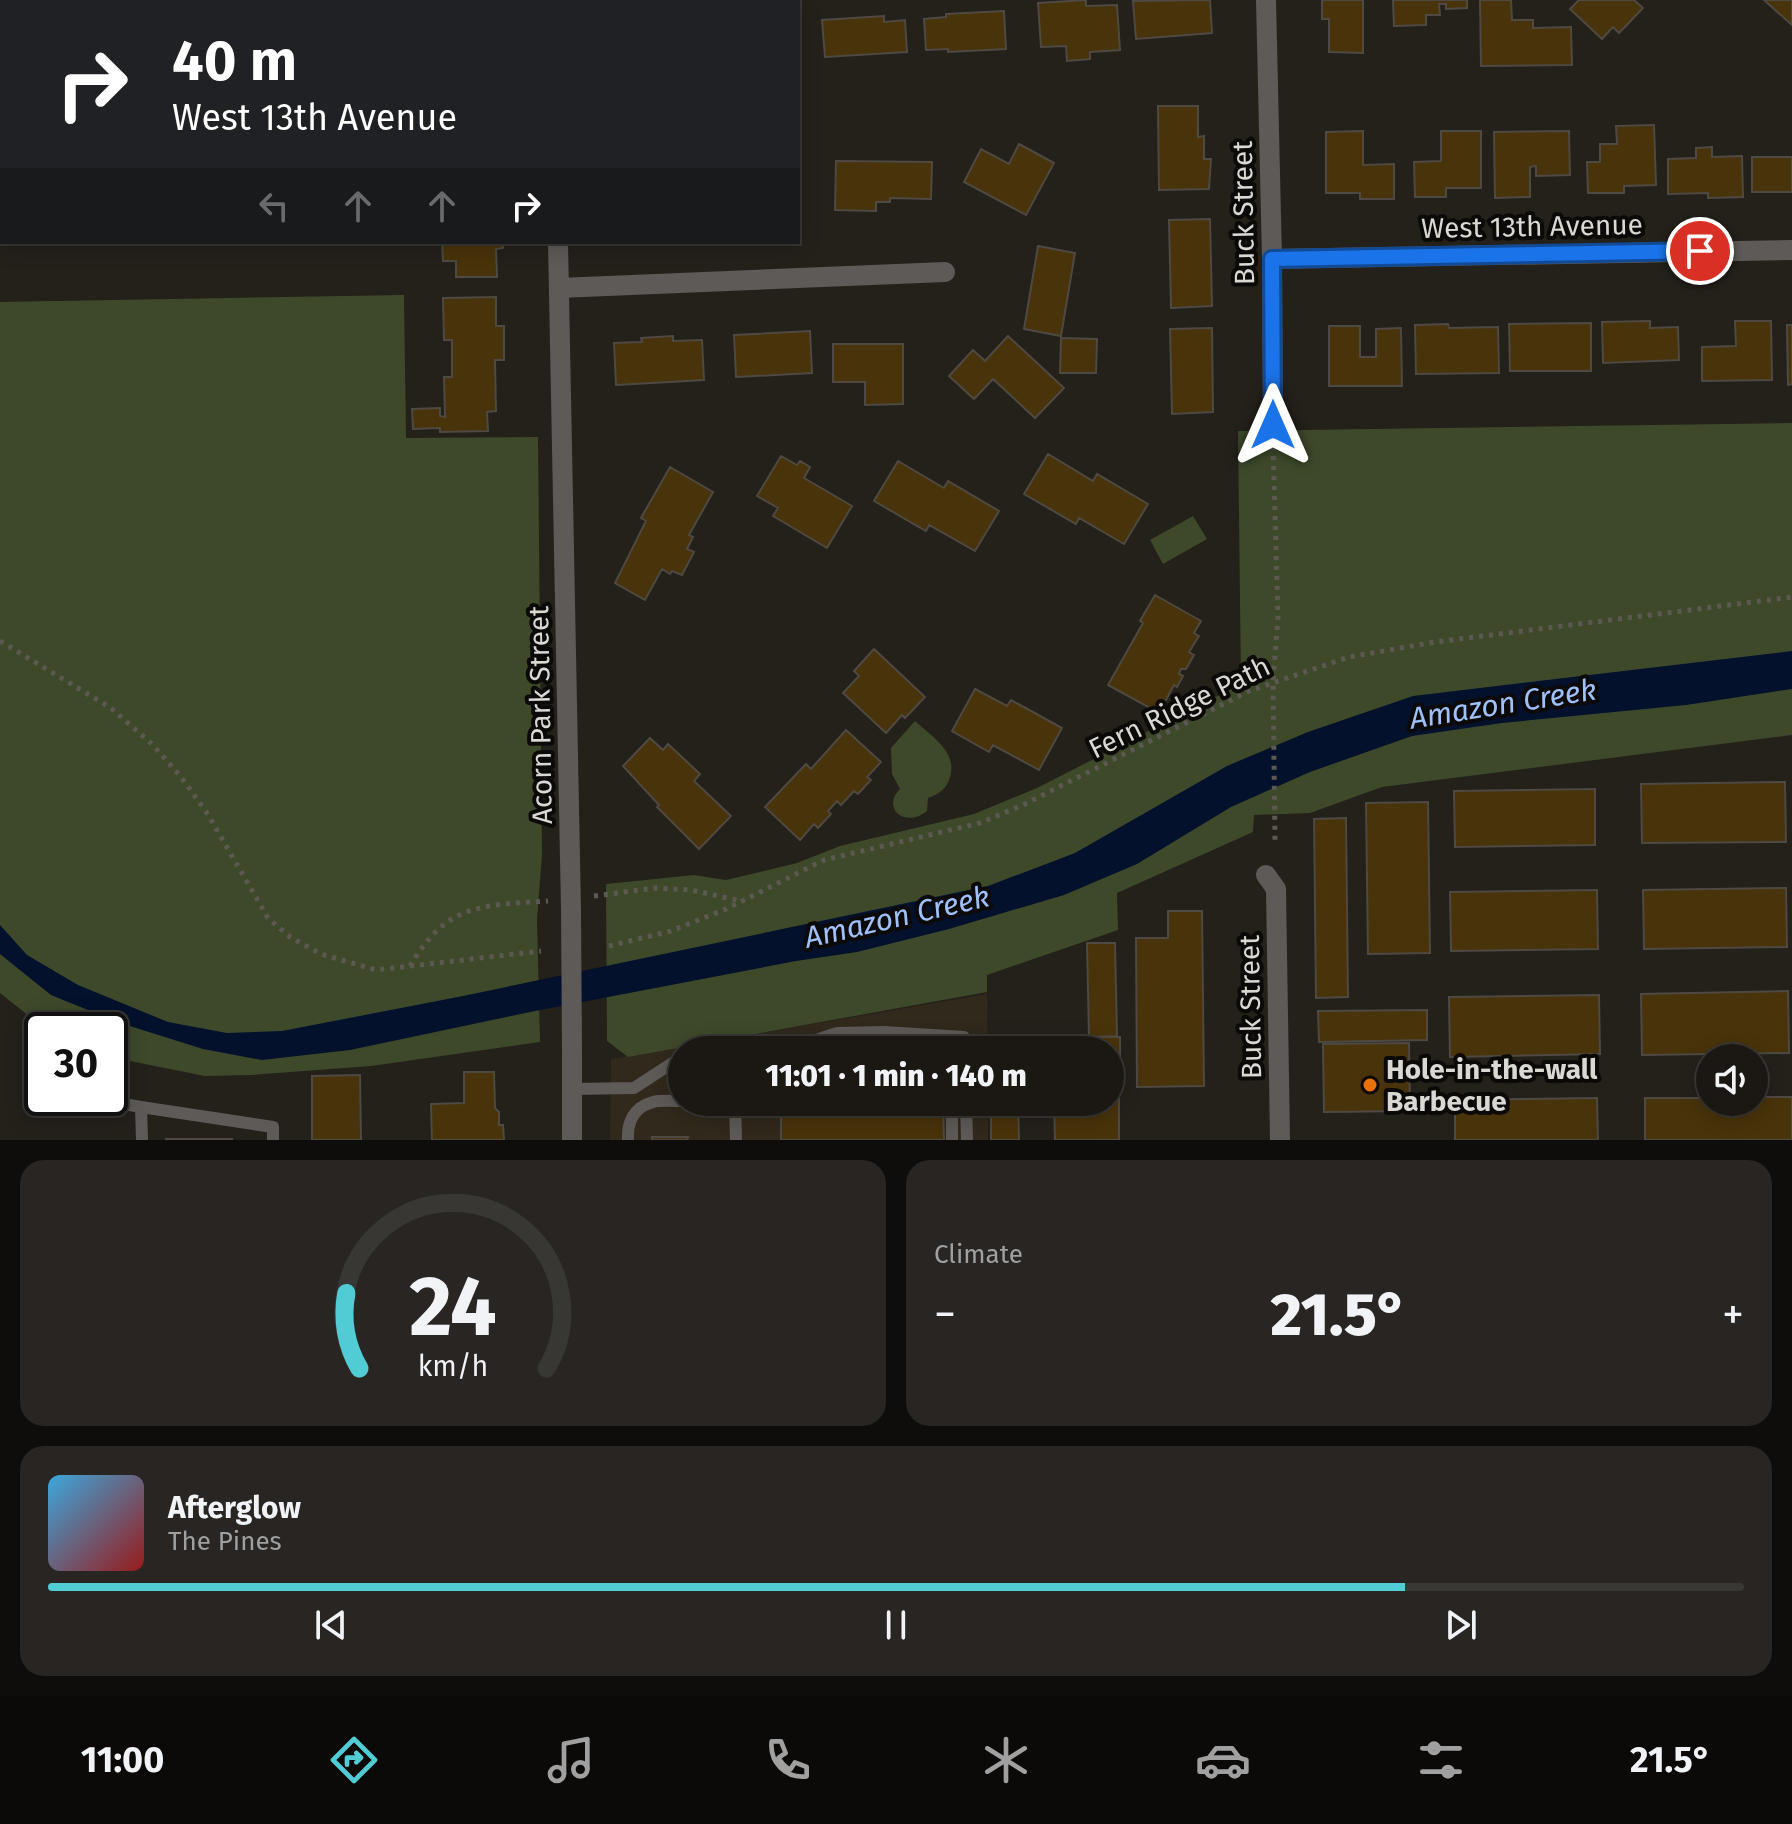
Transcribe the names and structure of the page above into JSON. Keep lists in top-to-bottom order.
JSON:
{
  "streets": {
    "street": ["Buck Street", "West 13th Avenue", "Acorn Park Street"],
    "path": ["Fern Ridge Path"]
  },
  "crossings": [
    ["Buck Street", "West 13th Avenue"]
  ],
  "water": ["Amazon Creek"],
  "places": ["Hole-in-the-wall Barbecue"],
  "page": {
    "turn": ["40 m", "West 13th Avenue"],
    "limit": "30",
    "trip": "11:01 · 1 min · 140 m",
    "tile": "Climate",
    "heat": ["−", "21.5°", "+"],
    "song": ["Afterglow", "The Pines"],
    "tabs": ["11:00", "21.5°"],
    "gauge": ["24", "km/h"]
  }
}
